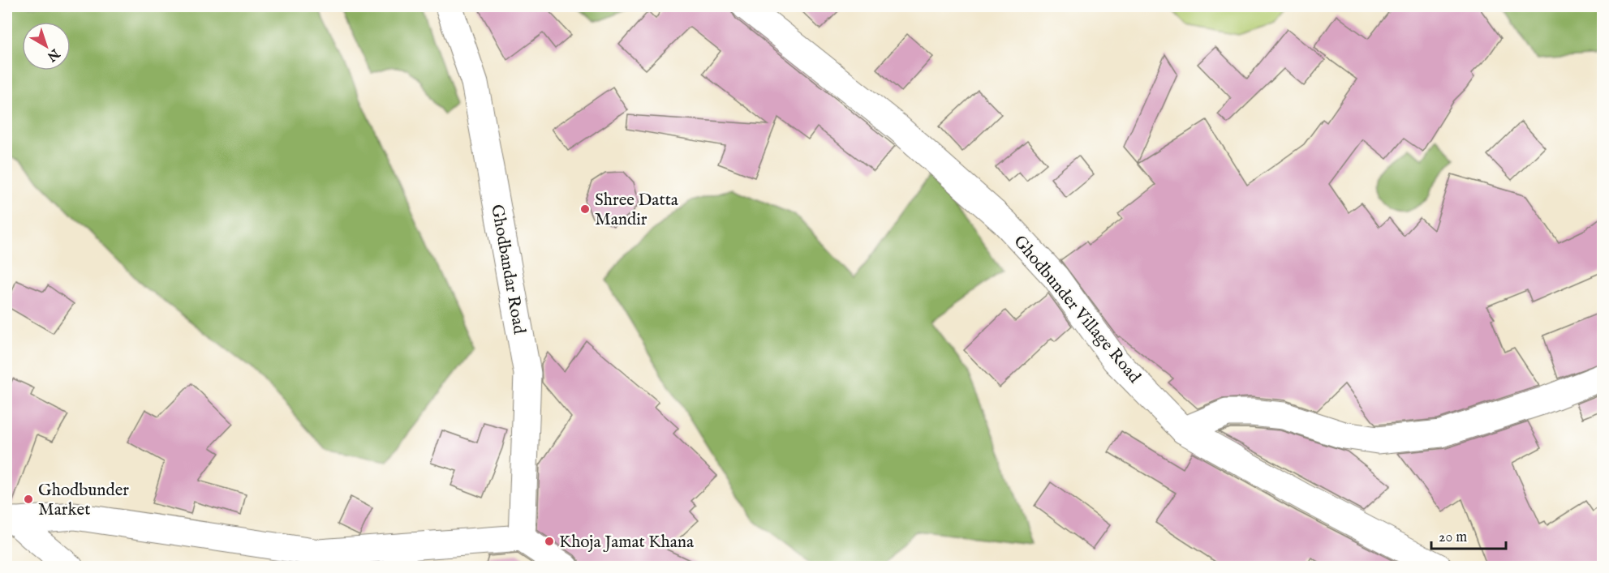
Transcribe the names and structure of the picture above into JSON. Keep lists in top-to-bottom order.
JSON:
{
  "streets": {
    "street": ["Ghodbandar Road", "Ghodbunder Village Road"]
  },
  "places": ["Shree Datta Mandir", "Ghodbunder Market", "Khoja Jamat Khana"],
  "scale_bar": "20 m",
  "north": "bottom right"
}
